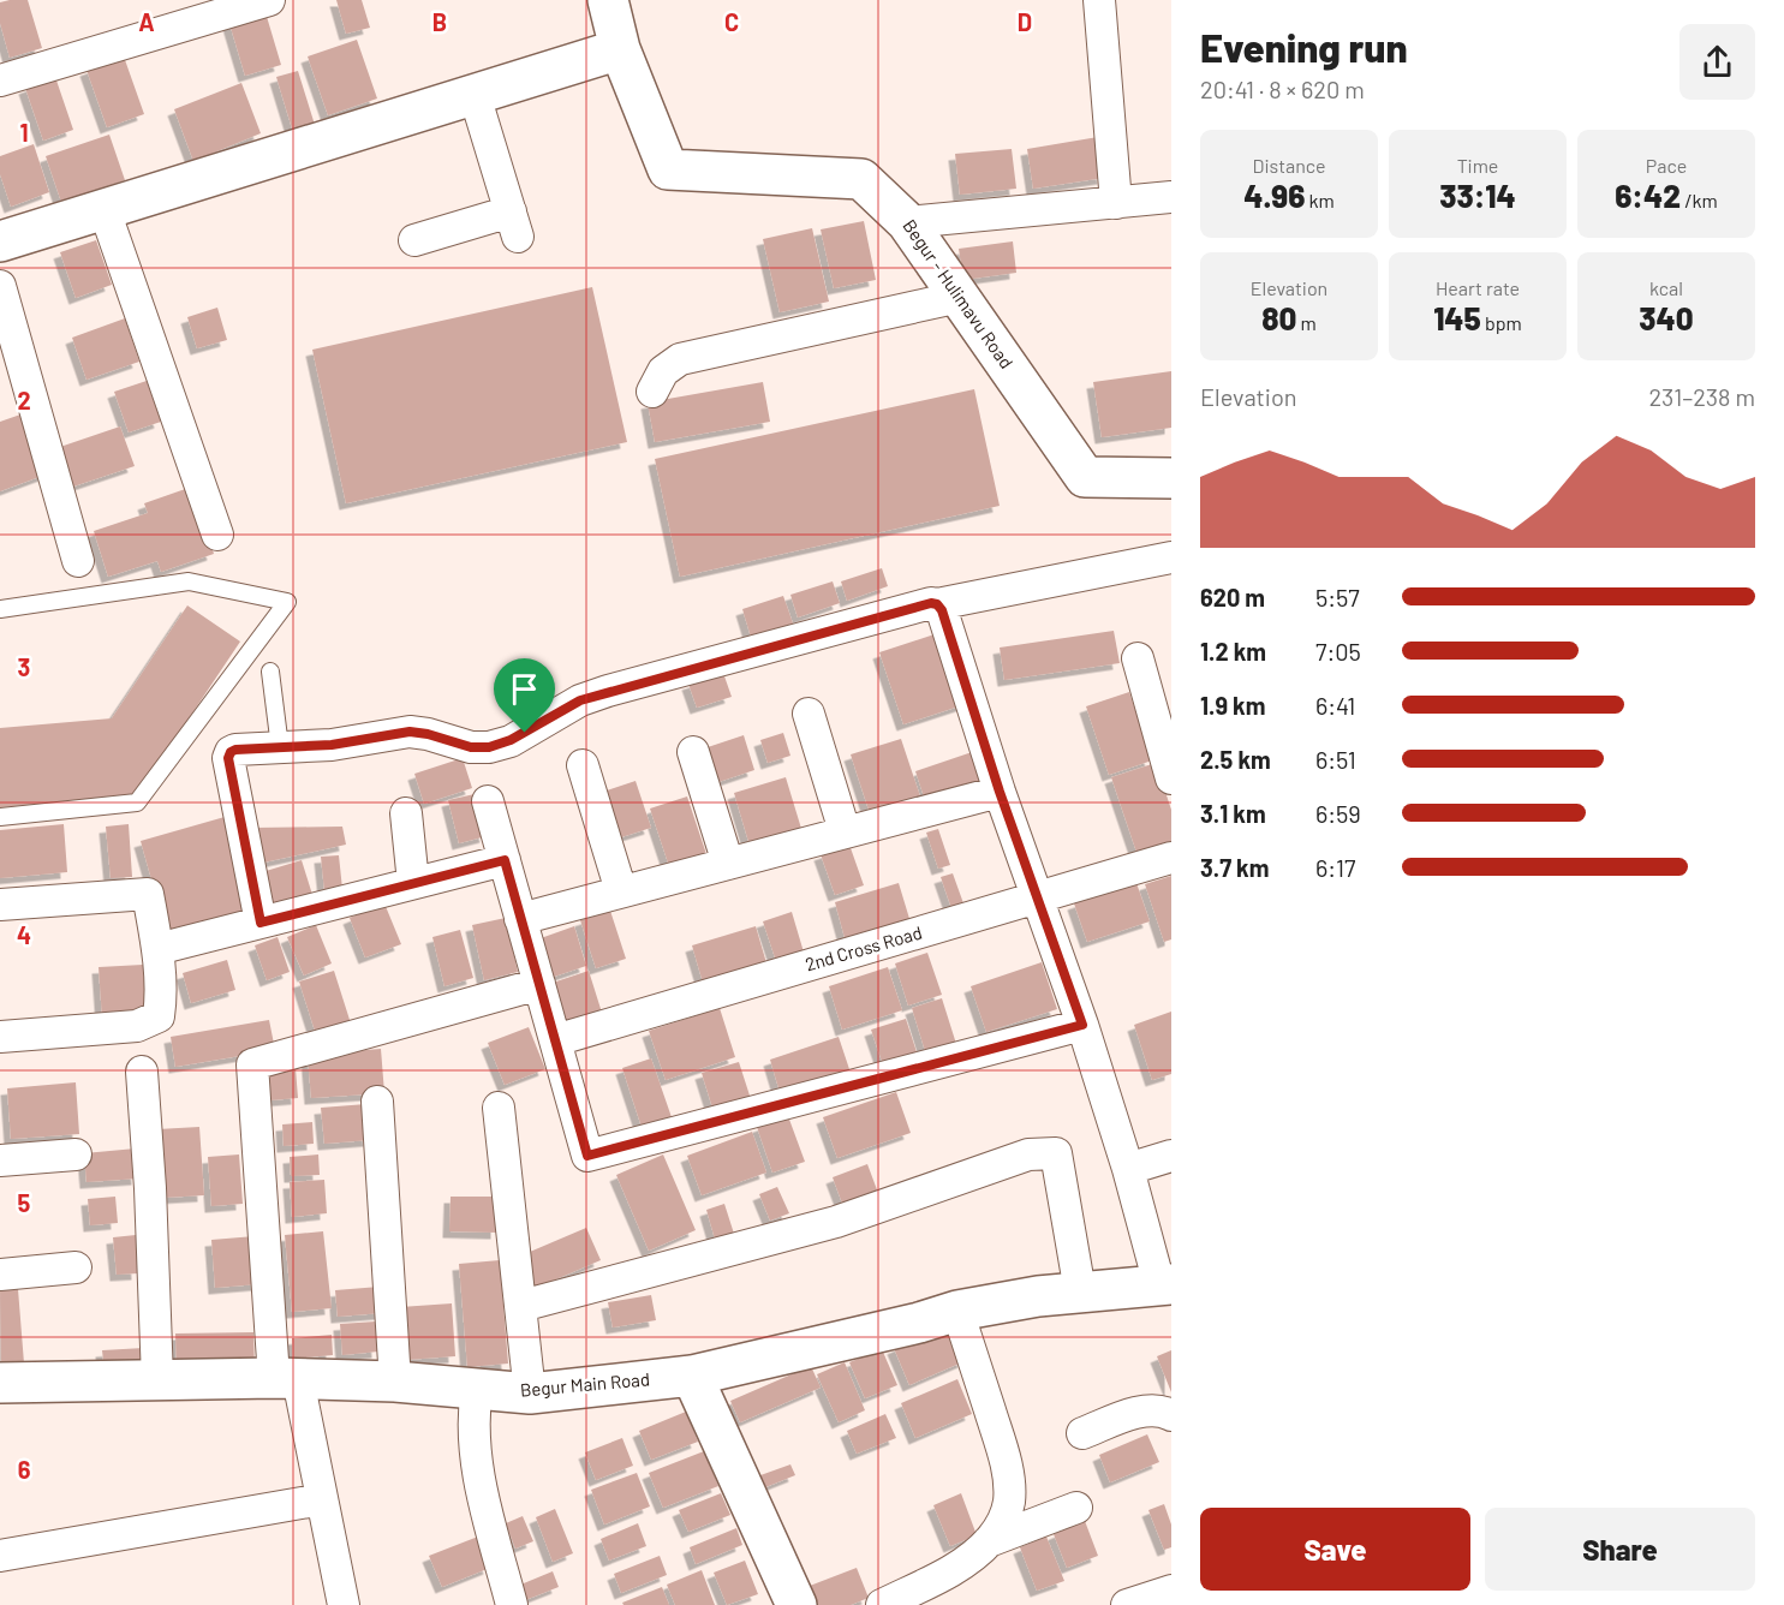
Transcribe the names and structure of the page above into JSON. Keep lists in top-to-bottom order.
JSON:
{
  "streets": {
    "street": ["Begur - Hulimavu Road", "2nd Cross Road", "Begur Main Road"]
  },
  "crossings": [
    ["2nd Cross Road", "Begur Main Road"]
  ],
  "page": {
    "heading": ["Evening run", "20:41 · 8 × 620 m"],
    "stats": [
      ["Distance", "4.96 km"],
      ["Time", "33:14"],
      ["Pace", "6:42 /km"],
      ["Elevation", "80 m"],
      ["Heart rate", "145 bpm"],
      ["kcal", "340"]
    ],
    "chart": ["Elevation", "231–238 m"],
    "list": [
      {
        "name": "620 m",
        "note": "5:57"
      },
      {
        "name": "1.2 km",
        "note": "7:05"
      },
      {
        "name": "1.9 km",
        "note": "6:41"
      },
      {
        "name": "2.5 km",
        "note": "6:51"
      },
      {
        "name": "3.1 km",
        "note": "6:59"
      },
      {
        "name": "3.7 km",
        "note": "6:17"
      }
    ],
    "buttons": ["Save", "Share"]
  },
  "grid": {
    "columns": [
      "A",
      "B",
      "C",
      "D"
    ],
    "rows": [
      "1",
      "2",
      "3",
      "4",
      "5",
      "6"
    ]
  }
}
